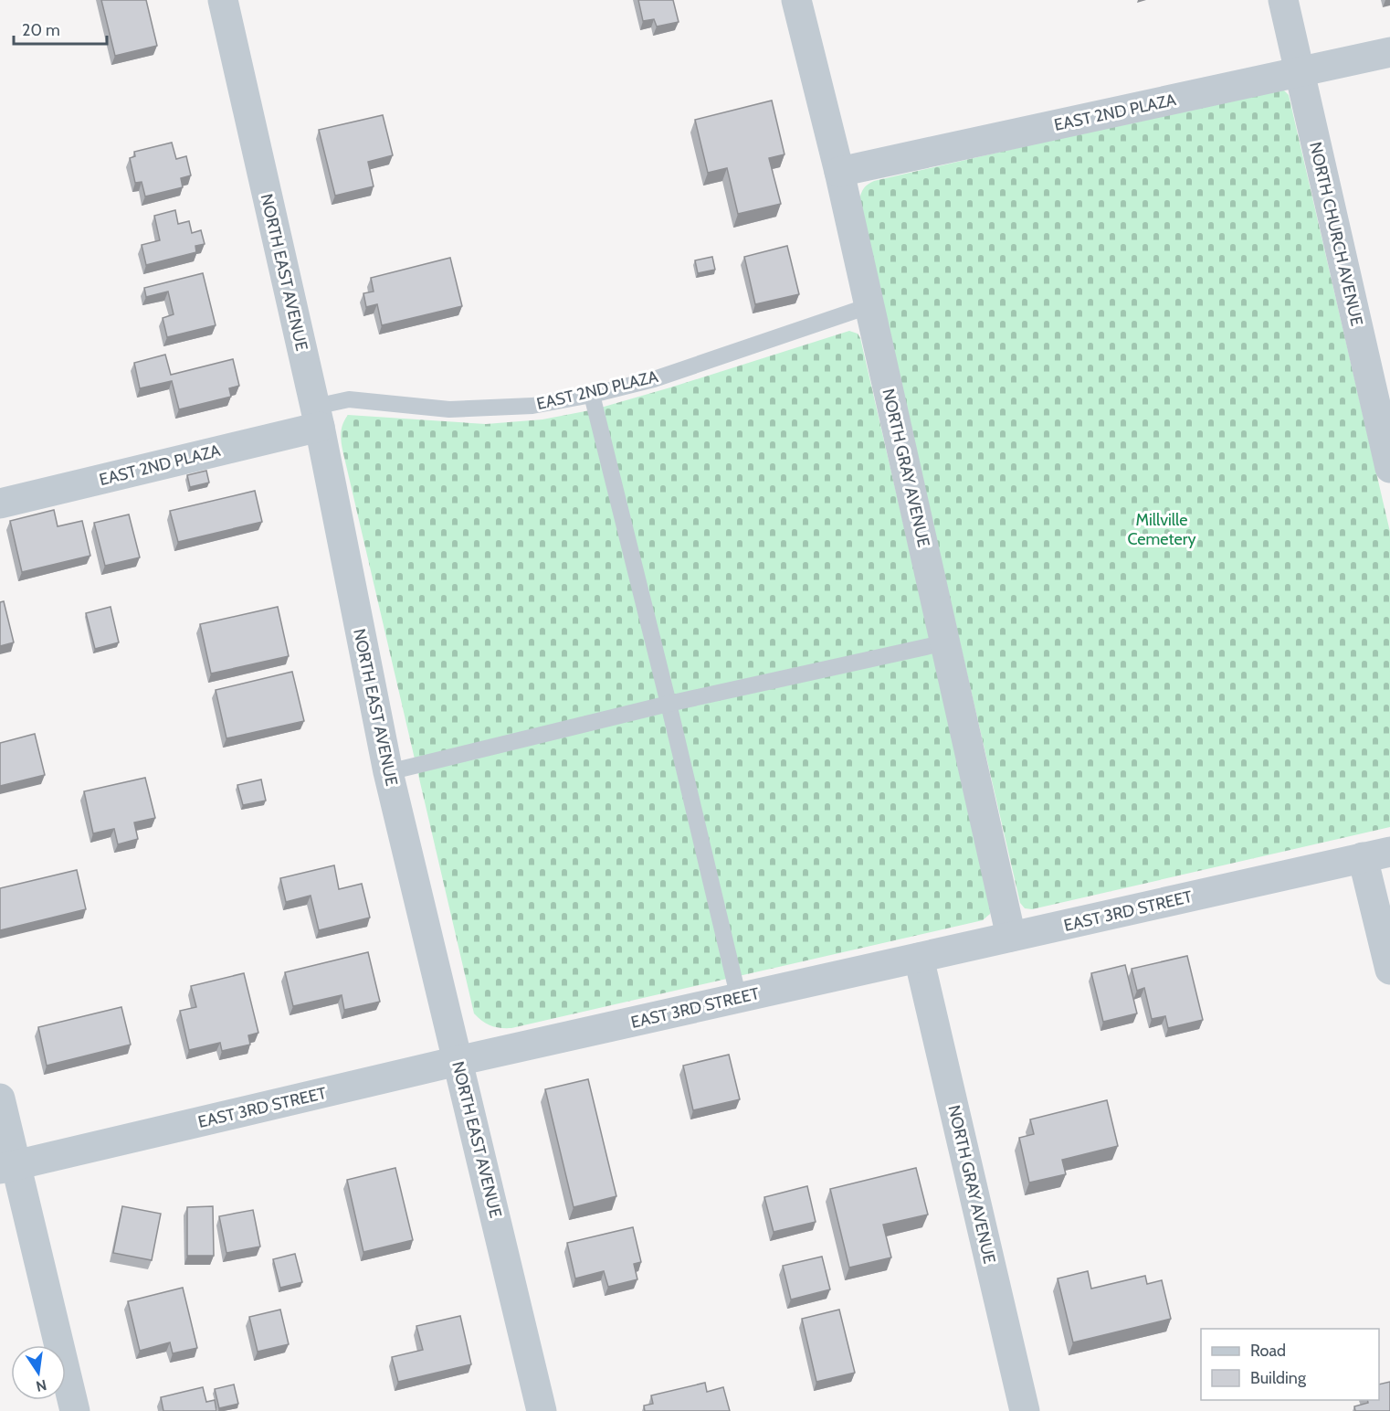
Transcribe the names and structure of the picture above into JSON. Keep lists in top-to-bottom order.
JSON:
{
  "streets": {
    "street": [
      "EAST 2ND PLAZA",
      "NORTH CHURCH AVENUE",
      "NORTH EAST AVENUE",
      "NORTH GRAY AVENUE",
      "EAST 3RD STREET"
    ]
  },
  "crossings": [
    ["EAST 2ND PLAZA", "NORTH CHURCH AVENUE"],
    ["EAST 2ND PLAZA", "NORTH EAST AVENUE"],
    ["EAST 2ND PLAZA", "NORTH GRAY AVENUE"],
    ["NORTH EAST AVENUE", "EAST 3RD STREET"],
    ["NORTH GRAY AVENUE", "EAST 3RD STREET"]
  ],
  "parks": ["Millville Cemetery"],
  "legend": ["Road", "Building"],
  "scale_bar": "20 m",
  "north": "bottom"
}
